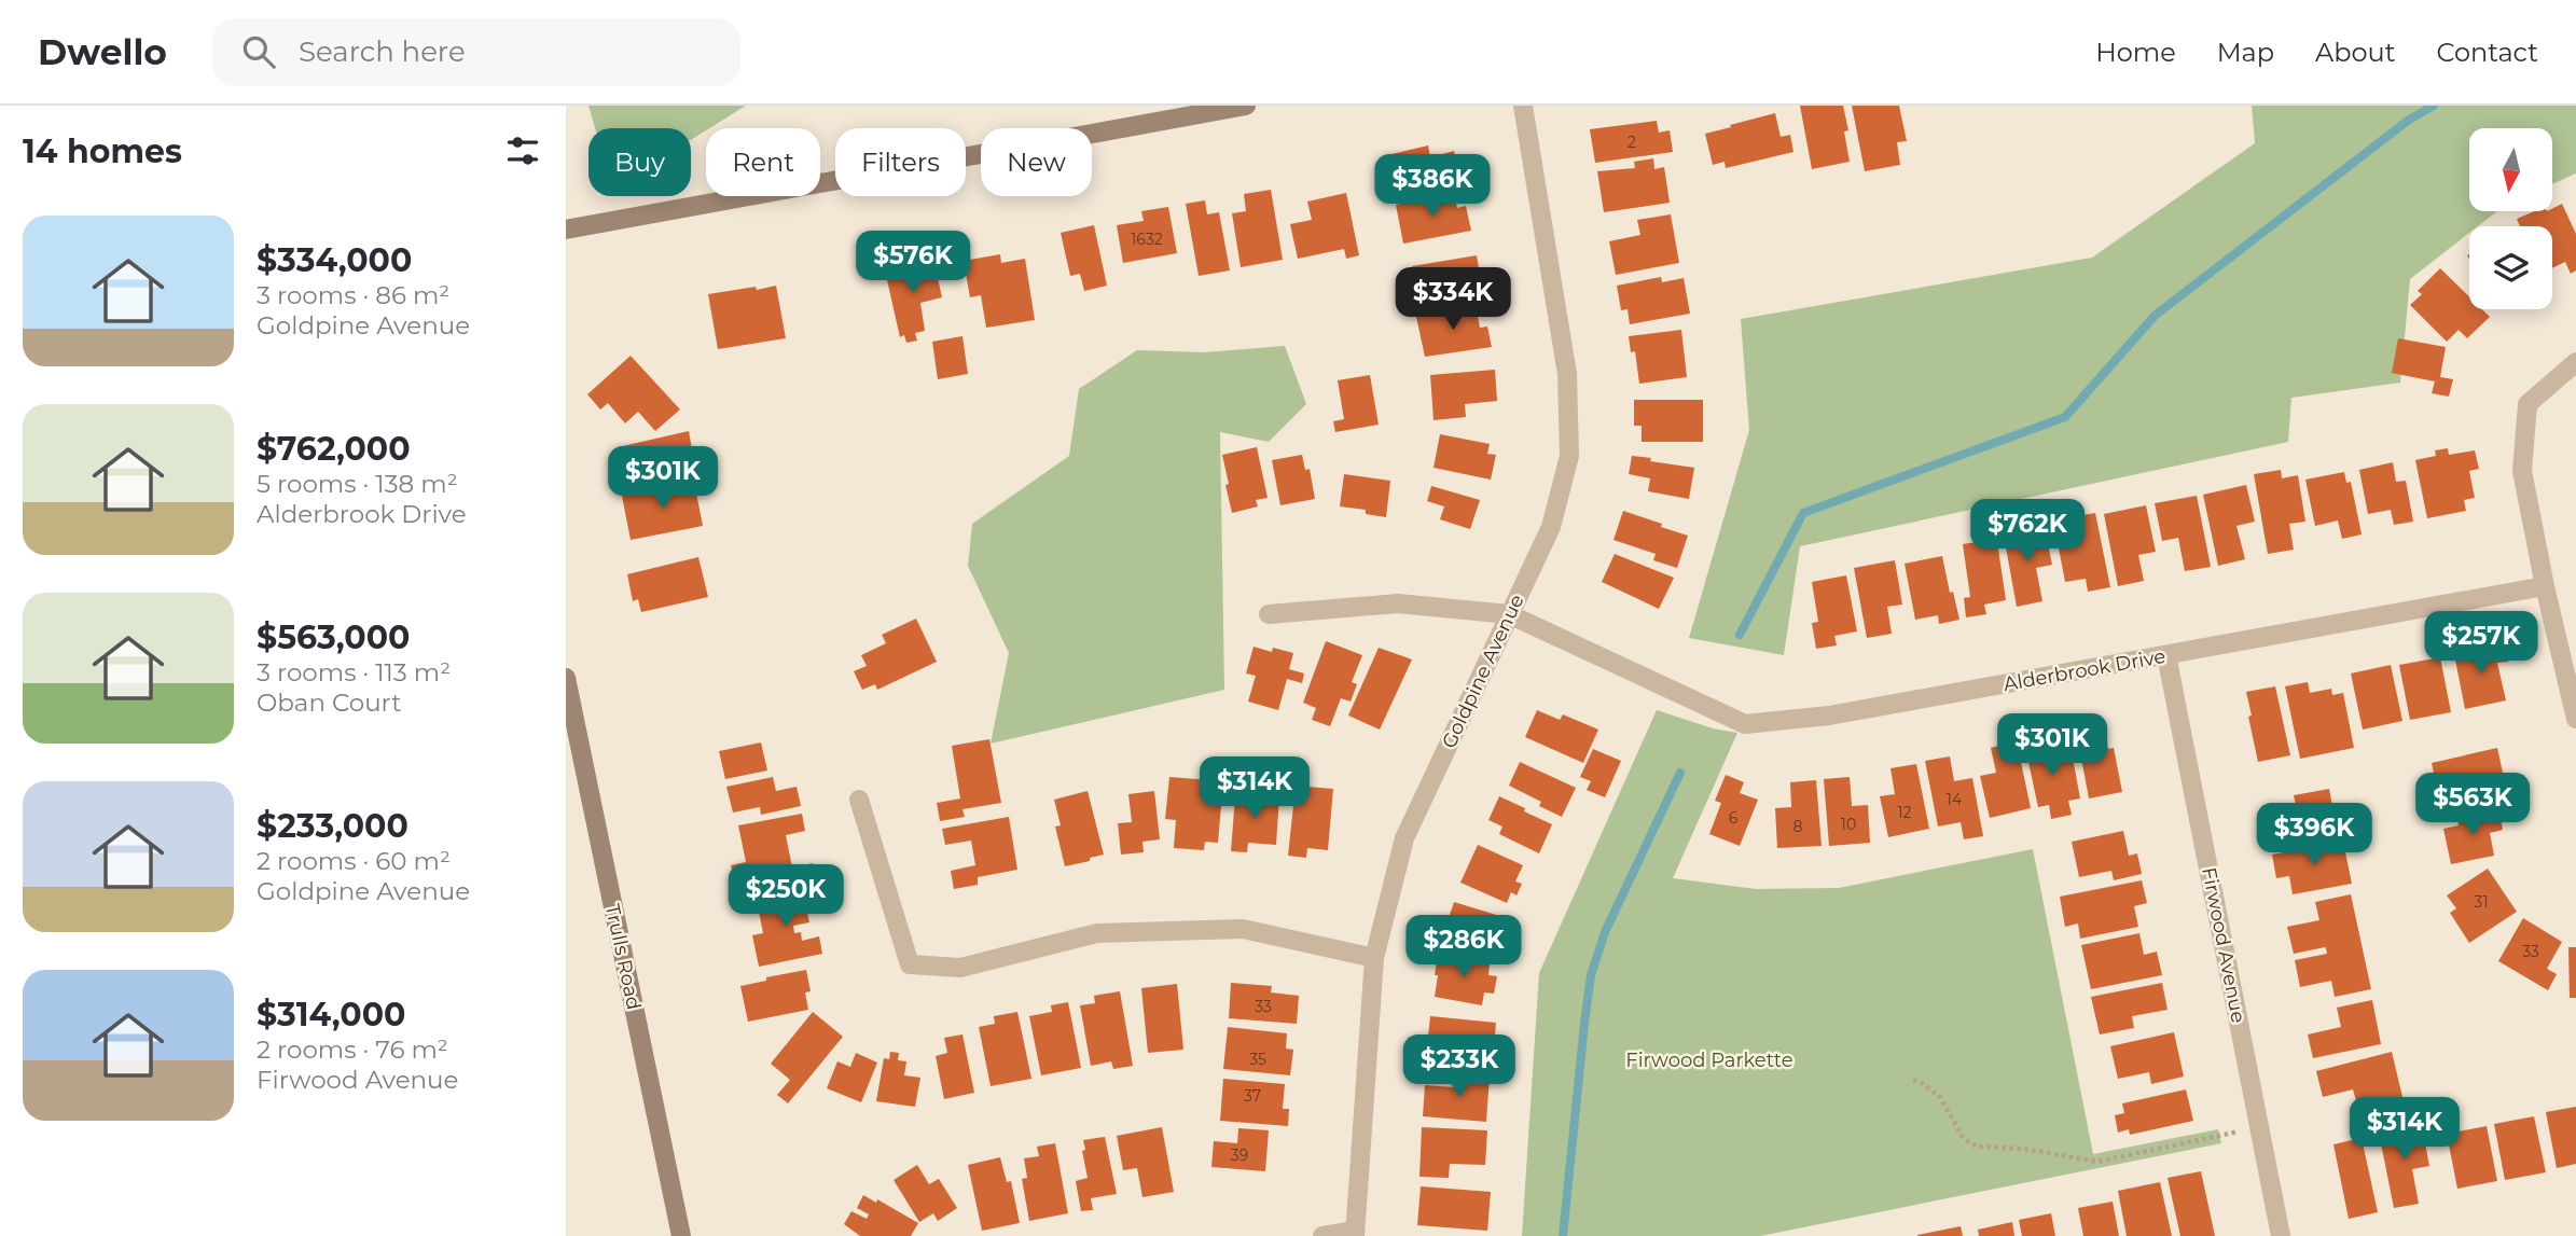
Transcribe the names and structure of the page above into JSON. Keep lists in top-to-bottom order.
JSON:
{
  "streets": {
    "street": [
      "Alderbrook Drive",
      "Goldpine Avenue",
      "Firwood Avenue",
      "Trulls Road"
    ]
  },
  "crossings": [
    ["Alderbrook Drive", "Goldpine Avenue"],
    ["Alderbrook Drive", "Firwood Avenue"]
  ],
  "parks": ["Firwood Parkette"],
  "house_numbers": [
    "2",
    "1632",
    "14",
    "12",
    "6",
    "10",
    "8",
    "31",
    "33",
    "33",
    "35",
    "37",
    "39"
  ],
  "north": "bottom",
  "page": {
    "header": "Dwello",
    "search": "Search here",
    "nav": [
      "Home",
      "Map",
      "About",
      "Contact"
    ],
    "heading": "14 homes",
    "chip": [
      "Buy",
      "Rent",
      "Filters",
      "New"
    ],
    "price": [
      "$386K",
      "$576K",
      "$334K",
      "$301K",
      "$762K",
      "$257K",
      "$301K",
      "$314K",
      "$563K",
      "$396K",
      "$250K",
      "$286K",
      "$233K",
      "$314K"
    ],
    "list": [
      {
        "name": "$334,000",
        "note": "3 rooms · 86 m² · Goldpine Avenue"
      },
      {
        "name": "$762,000",
        "note": "5 rooms · 138 m² · Alderbrook Drive"
      },
      {
        "name": "$563,000",
        "note": "3 rooms · 113 m² · Oban Court"
      },
      {
        "name": "$233,000",
        "note": "2 rooms · 60 m² · Goldpine Avenue"
      },
      {
        "name": "$314,000",
        "note": "2 rooms · 76 m² · Firwood Avenue"
      }
    ]
  }
}
